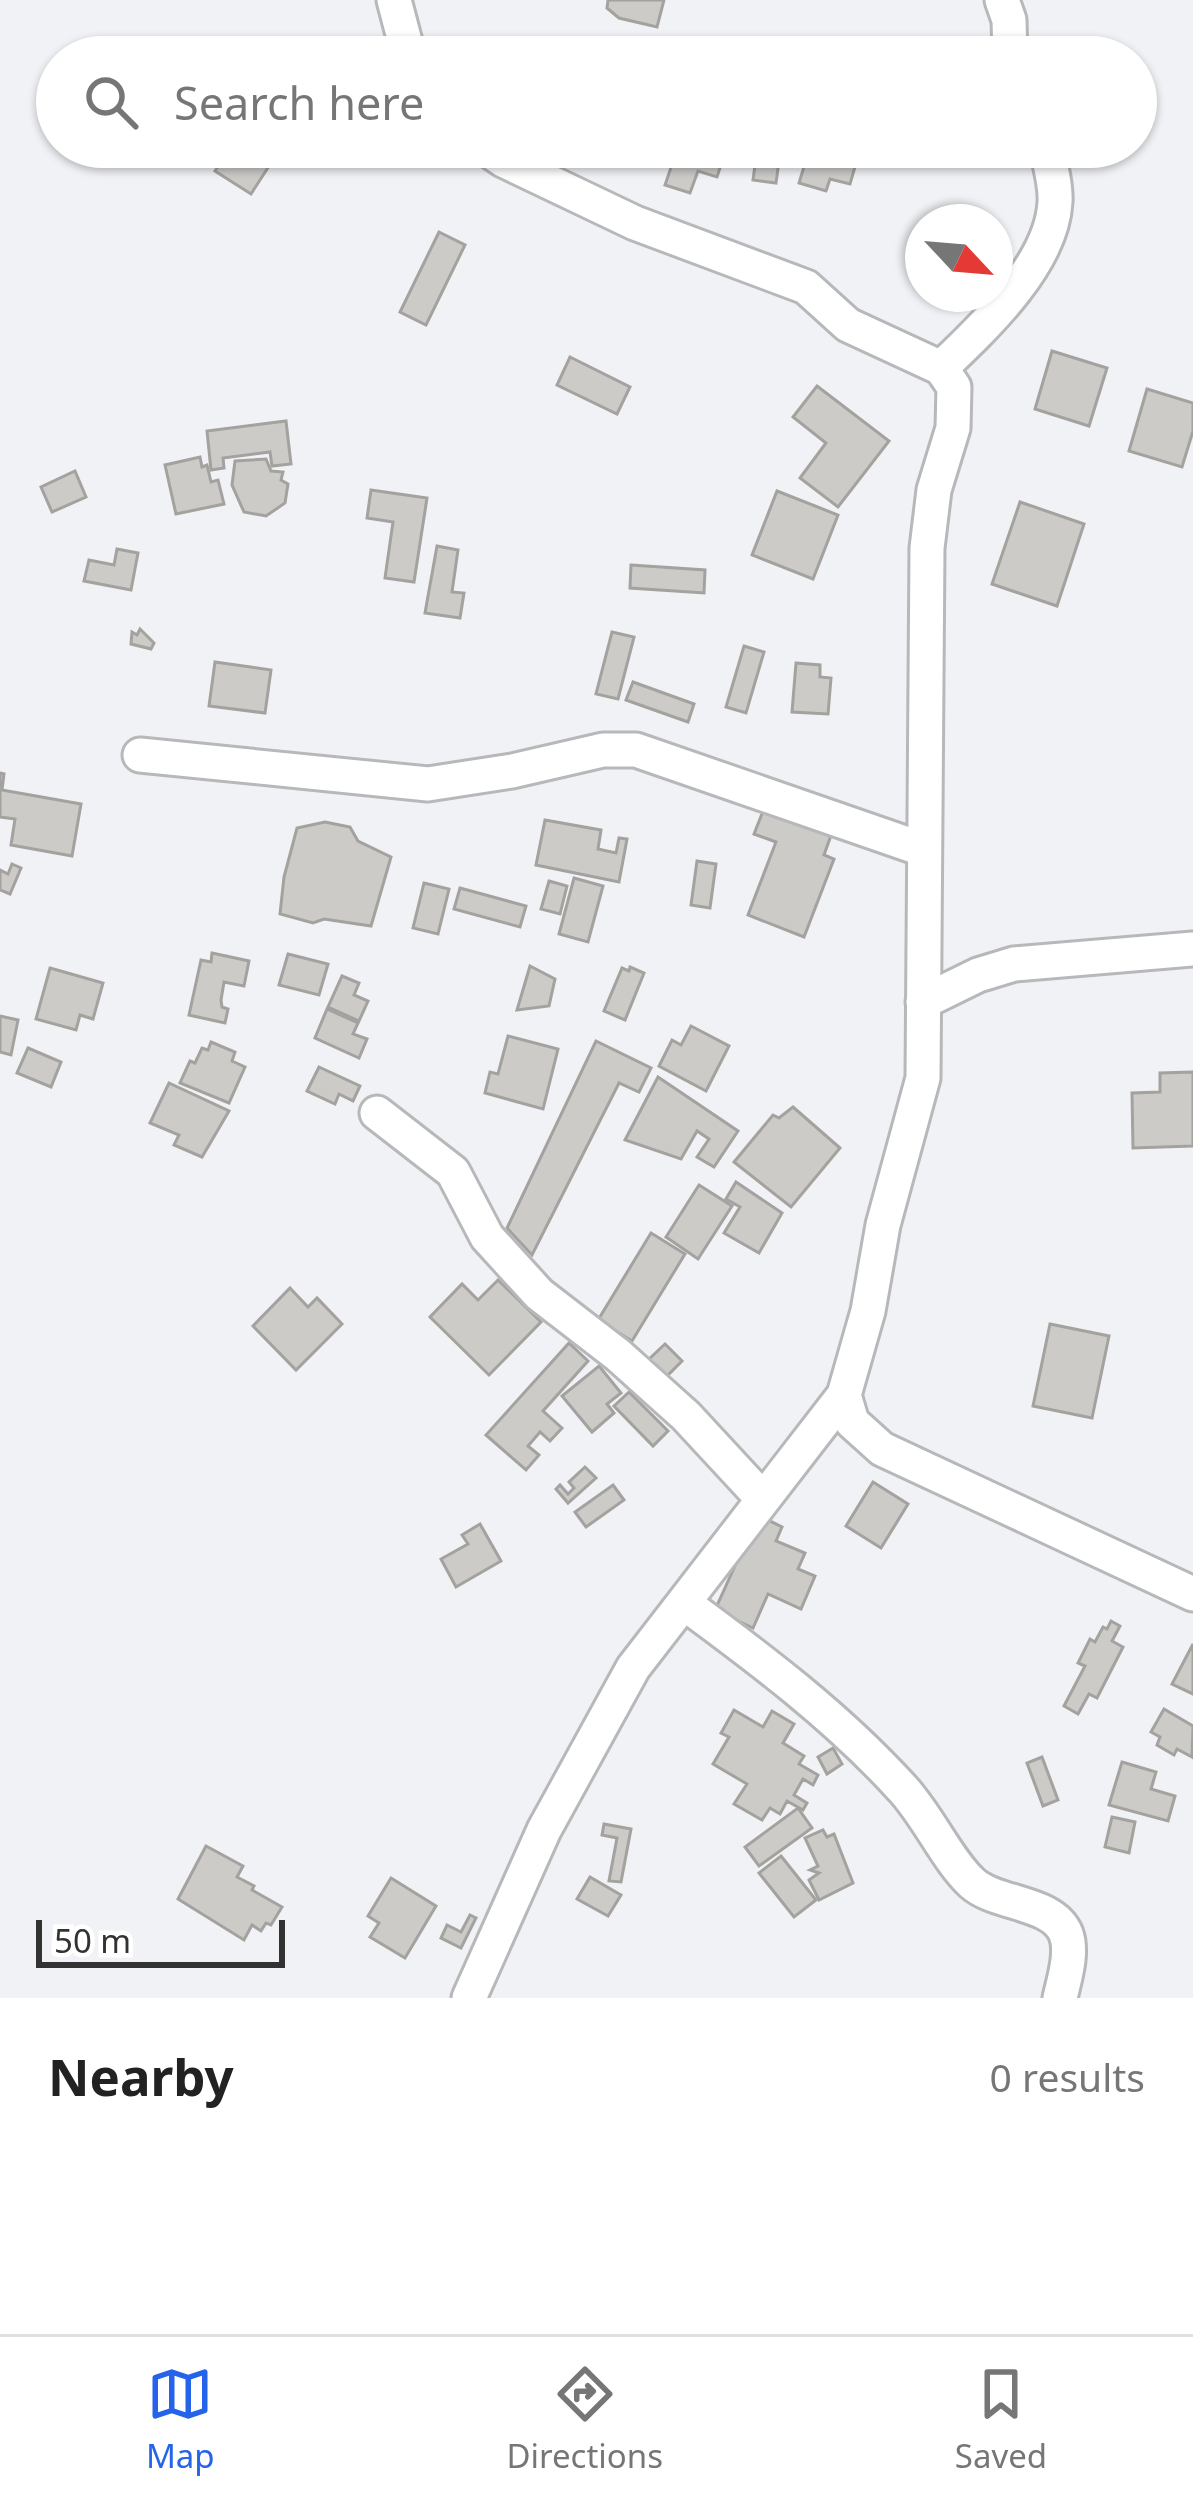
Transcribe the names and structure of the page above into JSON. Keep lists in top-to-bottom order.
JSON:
{
  "scale_bar": "50 m",
  "north": "bottom right",
  "page": {
    "search": "Search here",
    "scale": "50 m",
    "heading": ["Nearby", "0 results"],
    "nav": ["Map", "Directions", "Saved"]
  }
}
